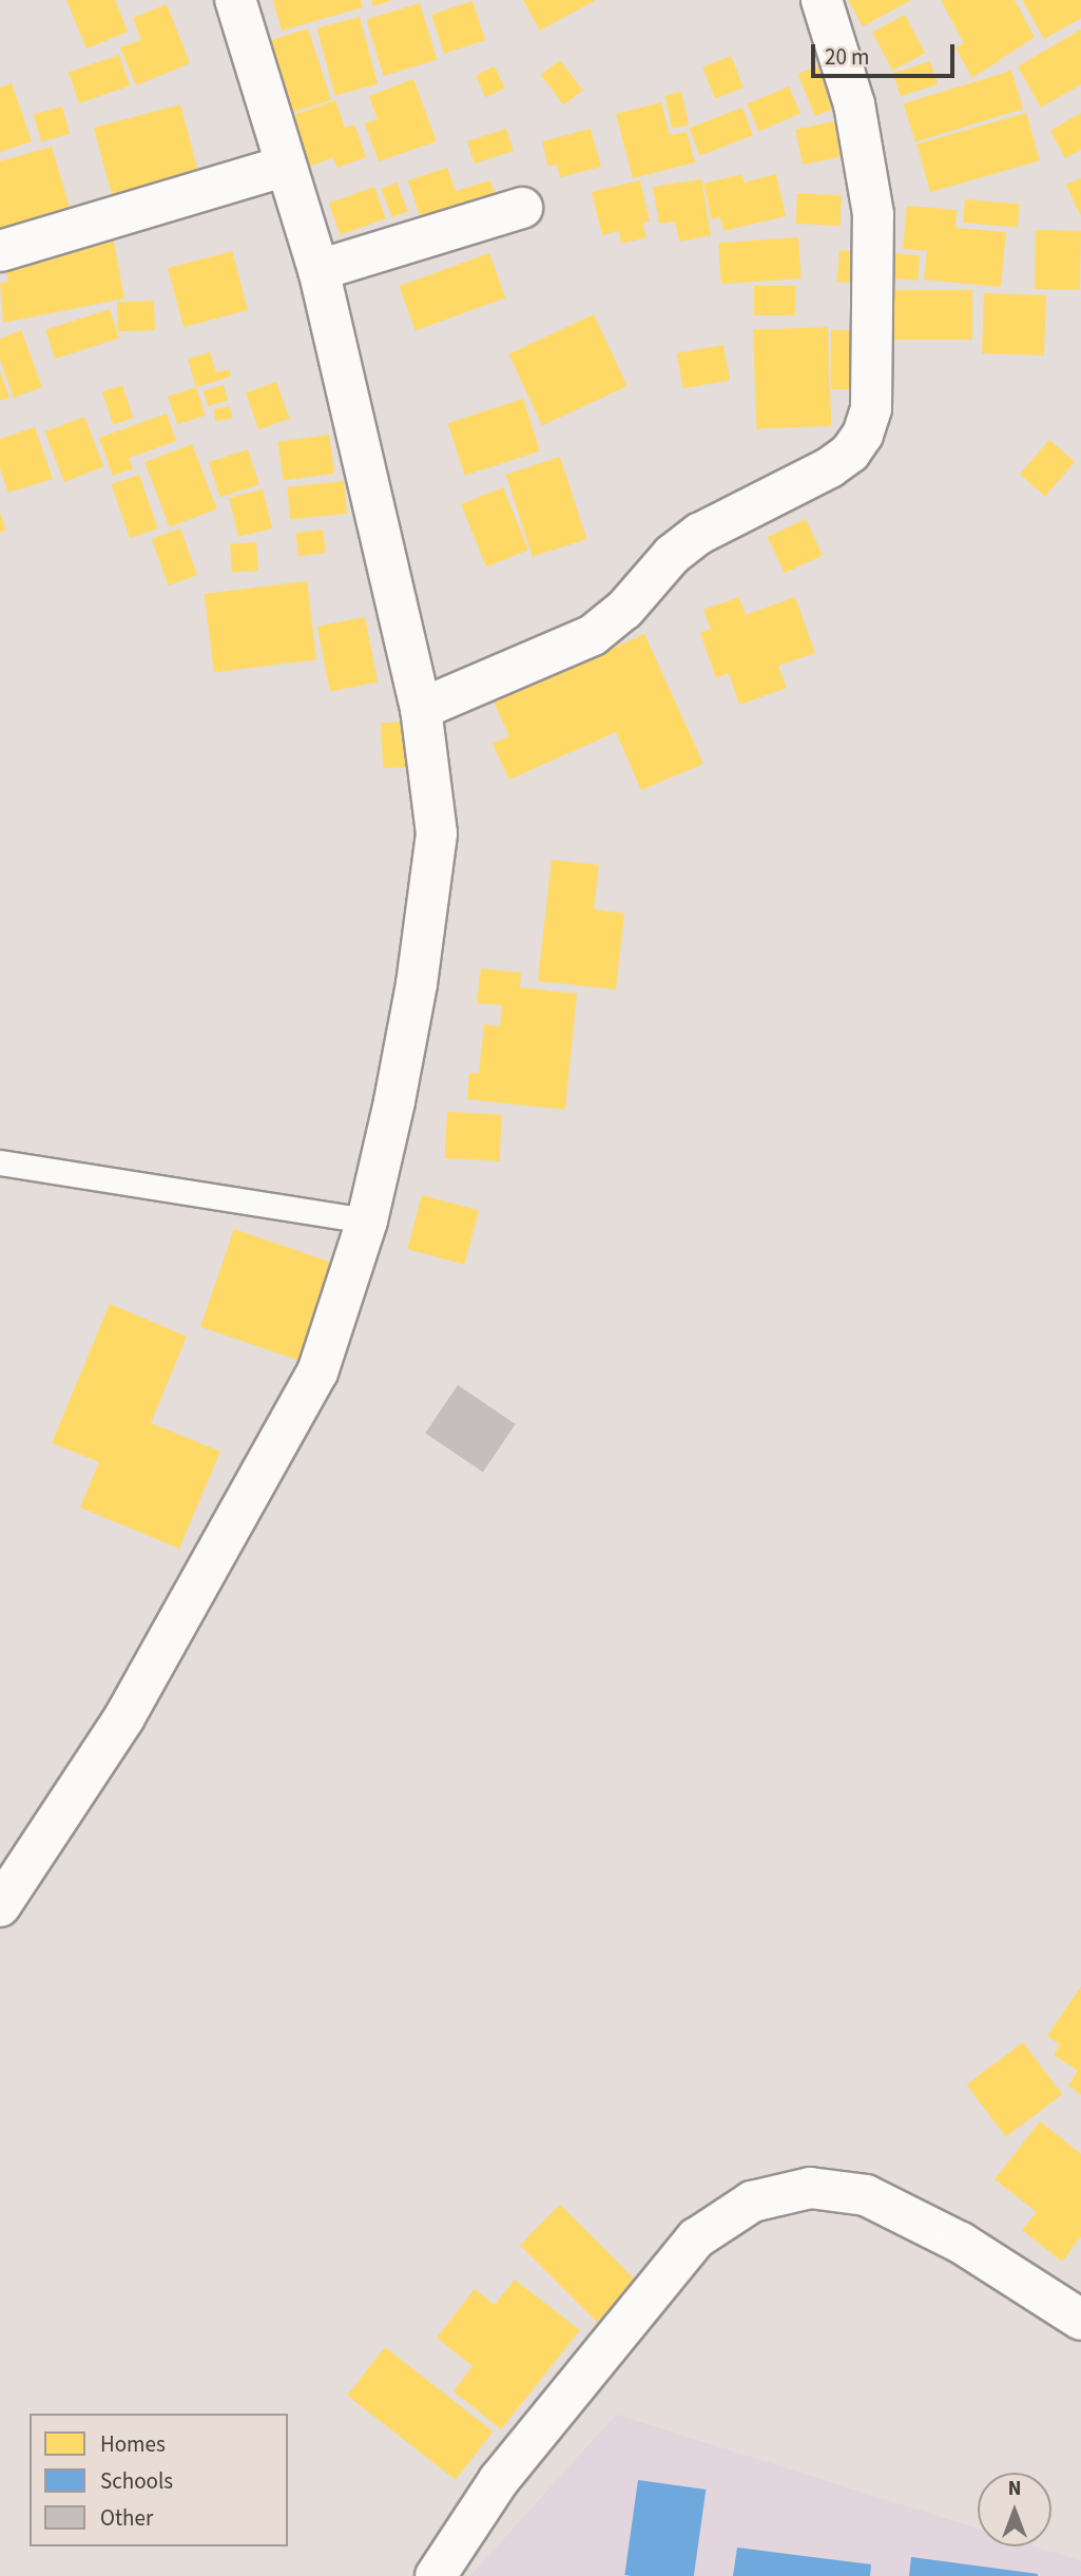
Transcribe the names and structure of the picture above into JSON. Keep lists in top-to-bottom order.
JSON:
{
  "legend": ["Homes", "Schools", "Other"],
  "scale_bar": "20 m",
  "north": "top"
}
